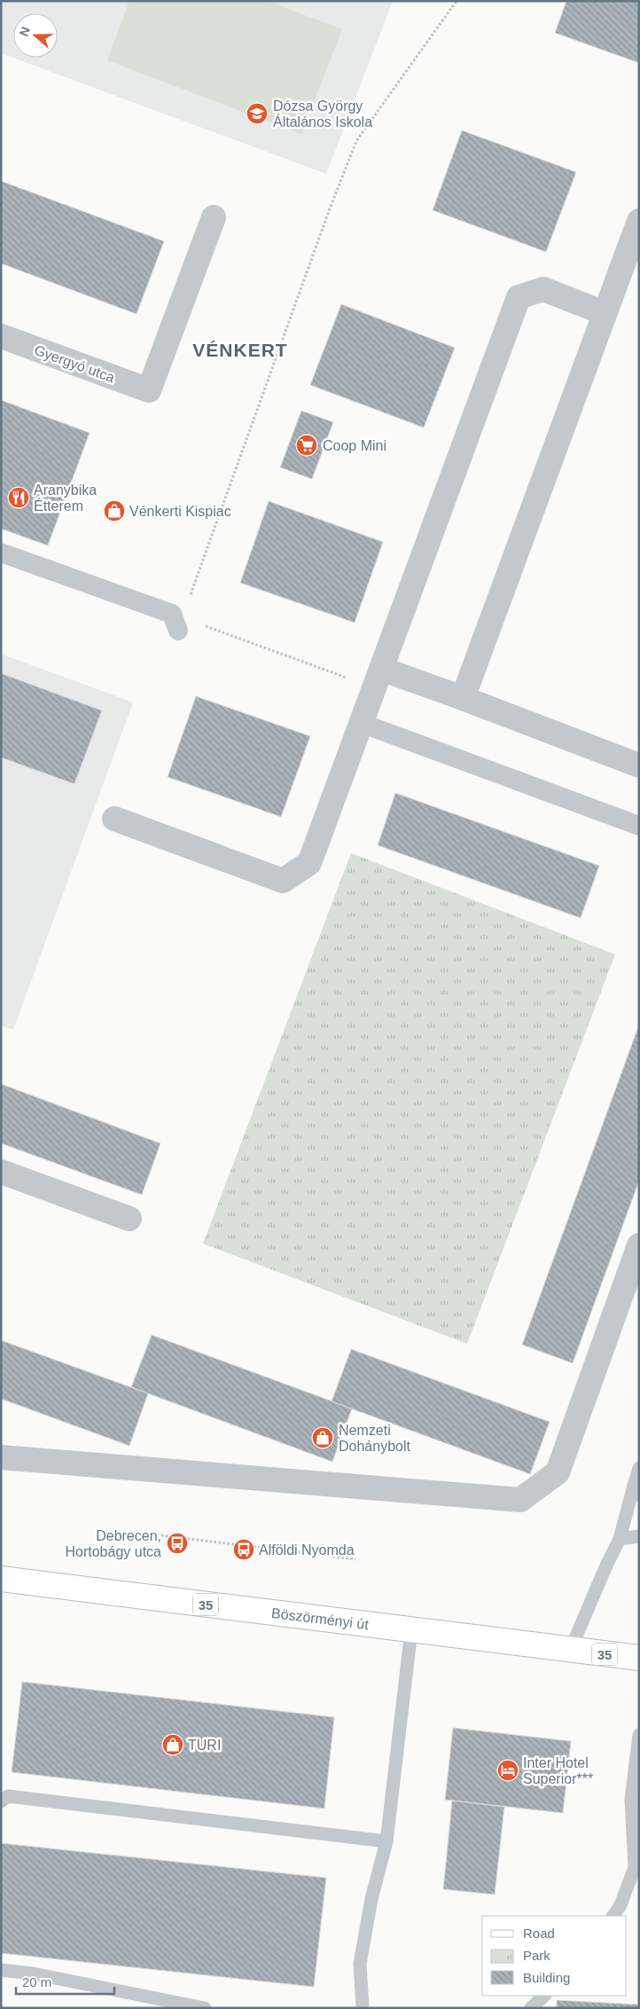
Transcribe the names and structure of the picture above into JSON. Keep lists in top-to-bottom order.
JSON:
{
  "streets": {
    "main road": ["35", "Böszörményi út"],
    "street": ["Gyergyó utca"]
  },
  "districts": ["VÉNKERT"],
  "places": {
    "school or university": ["Dózsa György Általános Iskola"],
    "supermarket": ["Coop Mini"],
    "restaurant": ["Aranybika Étterem"],
    "shop": ["Vénkerti Kispiac", "Nemzeti Dohánybolt", "TURI"],
    "bus stop": ["Debrecen, Hortobágy utca", "Alföldi Nyomda"],
    "hotel": ["Inter Hotel Superior***"]
  },
  "legend": ["Road", "Park", "Building"],
  "scale_bar": "20 m",
  "north": "left"
}
